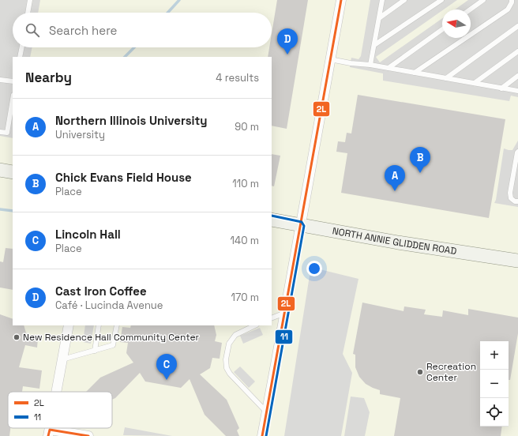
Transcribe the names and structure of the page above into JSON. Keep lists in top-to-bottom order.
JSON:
{
  "streets": {
    "main road": ["NORTH ANNIE GLIDDEN ROAD"]
  },
  "places": ["New Residence Hall Community Center", "Recreation Center"],
  "lines": ["transit line 2L", "transit line 11"],
  "legend": ["2L", "11"],
  "north": "left",
  "page": {
    "search": "Search here",
    "pins": [
      "D",
      "B",
      "A",
      "C"
    ],
    "heading": ["Nearby", "4 results"],
    "list": [
      {
        "mark": "A",
        "name": "Northern Illinois University",
        "note": "University",
        "value": "90 m"
      },
      {
        "mark": "B",
        "name": "Chick Evans Field House",
        "note": "Place",
        "value": "110 m"
      },
      {
        "mark": "C",
        "name": "Lincoln Hall",
        "note": "Place",
        "value": "140 m"
      },
      {
        "mark": "D",
        "name": "Cast Iron Coffee",
        "note": "Café · Lucinda Avenue",
        "value": "170 m"
      }
    ],
    "map_buttons": ["+", "−"]
  }
}
